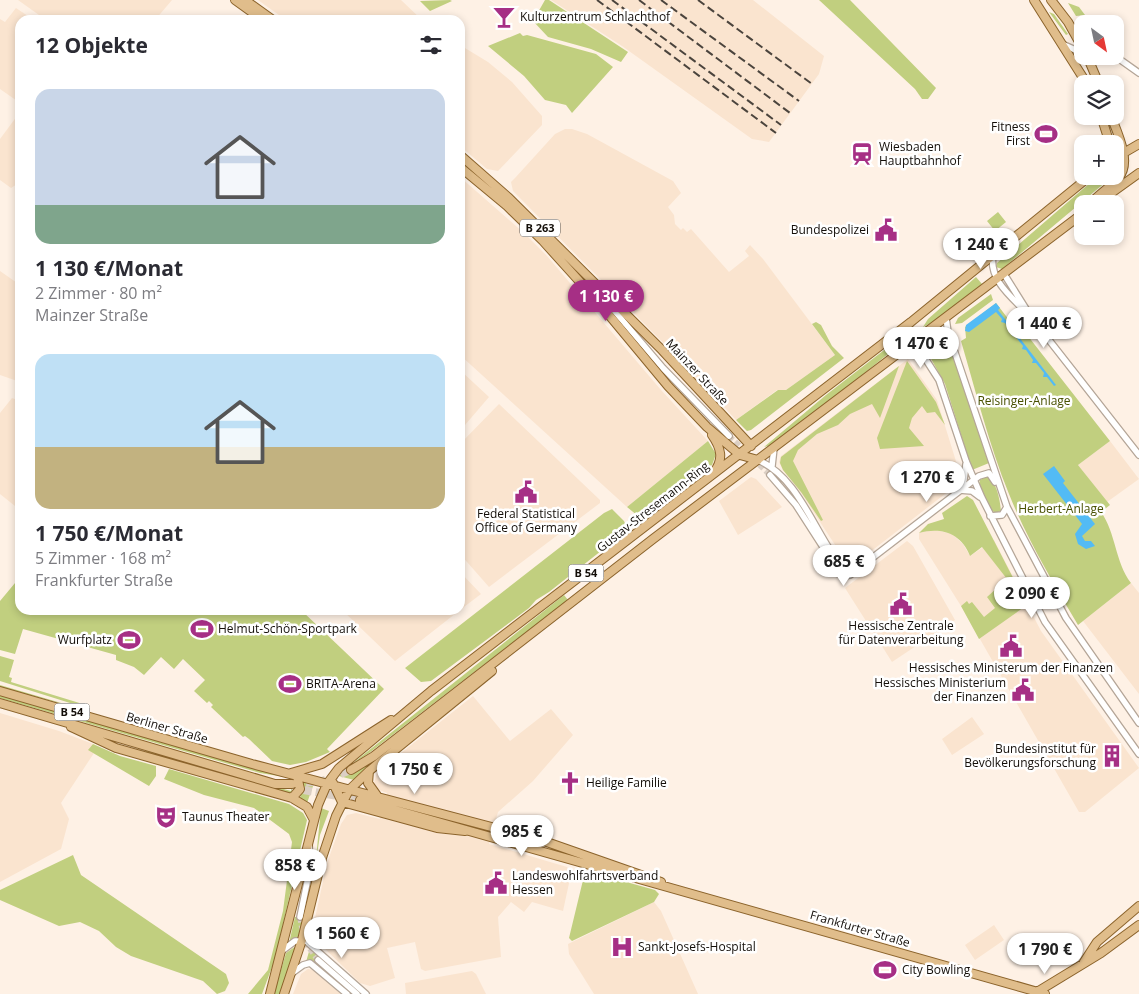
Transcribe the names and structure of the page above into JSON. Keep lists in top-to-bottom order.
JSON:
{
  "streets": {
    "main road": [
      "B 263",
      "Mainzer Straße",
      "Gustav-Stresemann-Ring",
      "B 54",
      "Berliner Straße",
      "Frankfurter Straße"
    ]
  },
  "crossings": [
    ["Mainzer Straße", "Gustav-Stresemann-Ring"],
    ["Gustav-Stresemann-Ring", "B 54"],
    ["Gustav-Stresemann-Ring", "Berliner Straße"],
    ["Gustav-Stresemann-Ring", "Frankfurter Straße"],
    ["B 54", "Berliner Straße"],
    ["Berliner Straße", "Frankfurter Straße"]
  ],
  "parks": ["Reisinger-Anlage", "Herbert-Anlage"],
  "places": {
    "bar": ["Kulturzentrum Schlachthof"],
    "sports": [
      "Fitness First",
      "Helmut-Schön-Sportpark",
      "Wurfplatz",
      "BRITA-Arena",
      "City Bowling"
    ],
    "station": ["Wiesbaden Hauptbahnhof"],
    "public building": [
      "Bundespolizei",
      "Federal Statistical Office of Germany",
      "Hessische Zentrale für Datenverarbeitung",
      "Hessisches Ministerum der Finanzen",
      "Hessisches Ministerium der Finanzen",
      "Landeswohlfahrtsverband Hessen"
    ],
    "building": ["Bundesinstitut für Bevölkerungsforschung"],
    "church": ["Heilige Familie"],
    "theatre": ["Taunus Theater"],
    "hospital": ["Sankt-Josefs-Hospital"]
  },
  "north": "bottom right",
  "page": {
    "map_buttons": ["+", "−"],
    "heading": "12 Objekte",
    "list": [
      {
        "name": "1 130 €/Monat",
        "note": "2 Zimmer · 80 m² · Mainzer Straße"
      },
      {
        "name": "1 750 €/Monat",
        "note": "5 Zimmer · 168 m² · Frankfurter Straße"
      }
    ],
    "price": [
      "1 240 €",
      "1 130 €",
      "1 440 €",
      "1 470 €",
      "1 270 €",
      "685 €",
      "2 090 €",
      "1 750 €",
      "985 €",
      "858 €",
      "1 560 €",
      "1 790 €"
    ]
  }
}
